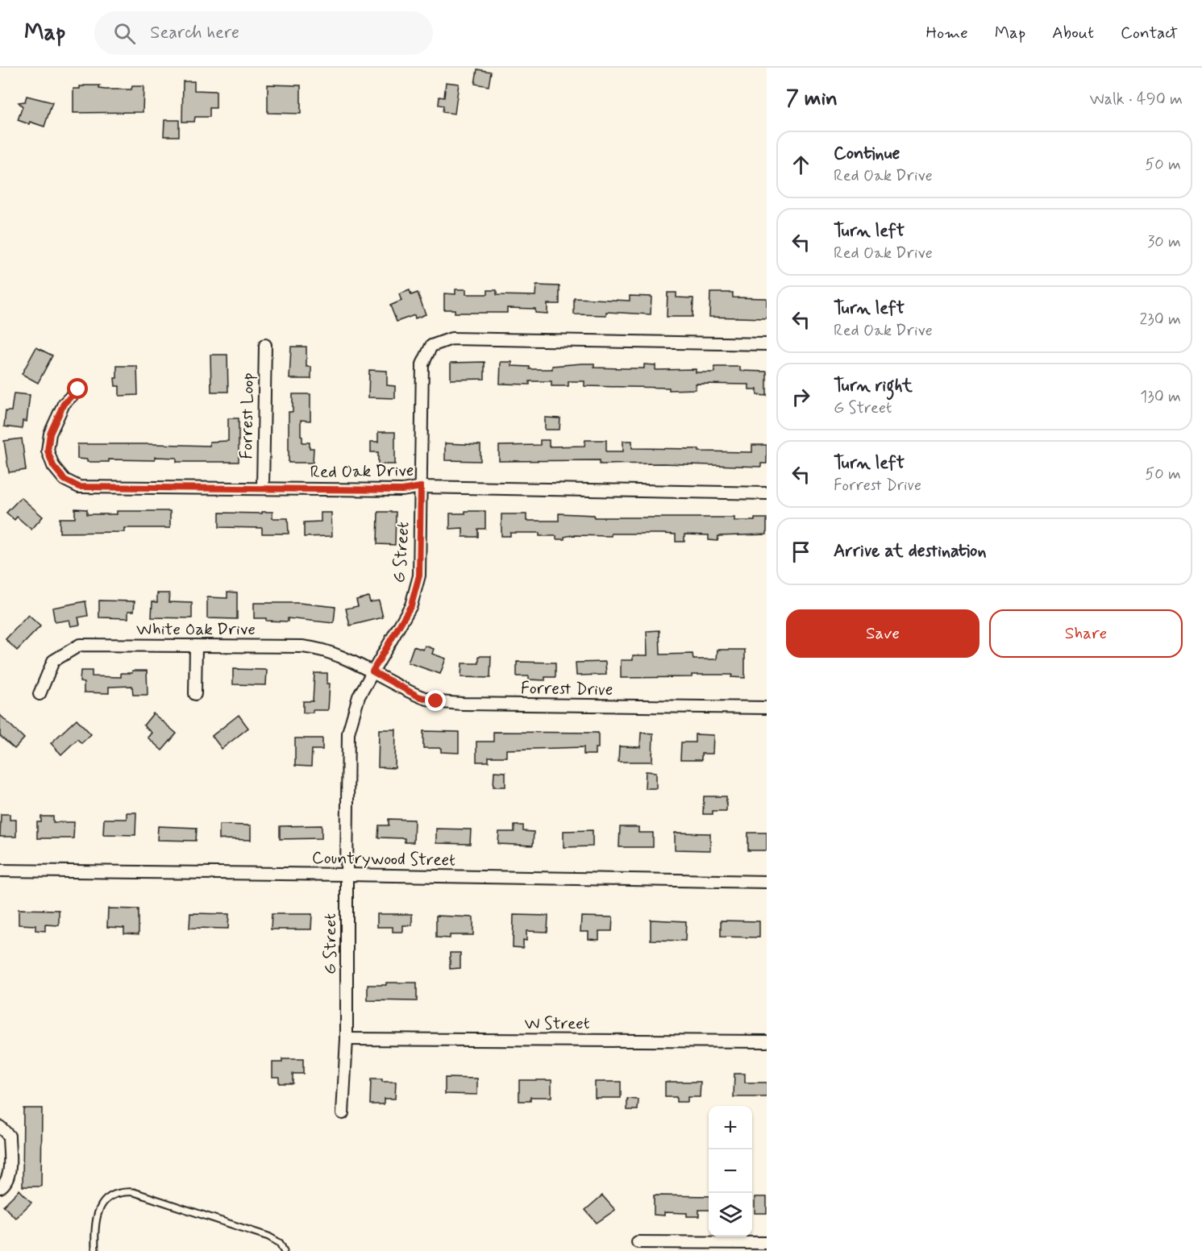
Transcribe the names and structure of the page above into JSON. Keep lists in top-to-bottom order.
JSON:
{
  "streets": {
    "street": [
      "Forrest Loop",
      "Red Oak Drive",
      "G Street",
      "White Oak Drive",
      "Forrest Drive",
      "Countrywood Street",
      "W Street"
    ]
  },
  "crossings": [
    ["Forrest Loop", "Red Oak Drive"],
    ["Red Oak Drive", "G Street"],
    ["G Street", "White Oak Drive"],
    ["G Street", "Forrest Drive"],
    ["G Street", "Countrywood Street"],
    ["G Street", "W Street"],
    ["White Oak Drive", "Forrest Drive"]
  ],
  "page": {
    "header": "Map",
    "search": "Search here",
    "nav": [
      "Home",
      "Map",
      "About",
      "Contact"
    ],
    "heading": ["7 min", "Walk · 490 m"],
    "list": [
      ["Continue", "Red Oak Drive", "50 m"],
      ["Turn left", "Red Oak Drive", "30 m"],
      ["Turn left", "Red Oak Drive", "230 m"],
      ["Turn right", "G Street", "130 m"],
      ["Turn left", "Forrest Drive", "50 m"],
      "Arrive at destination"
    ],
    "buttons": ["Save", "Share"],
    "map_buttons": ["+", "−"]
  }
}
